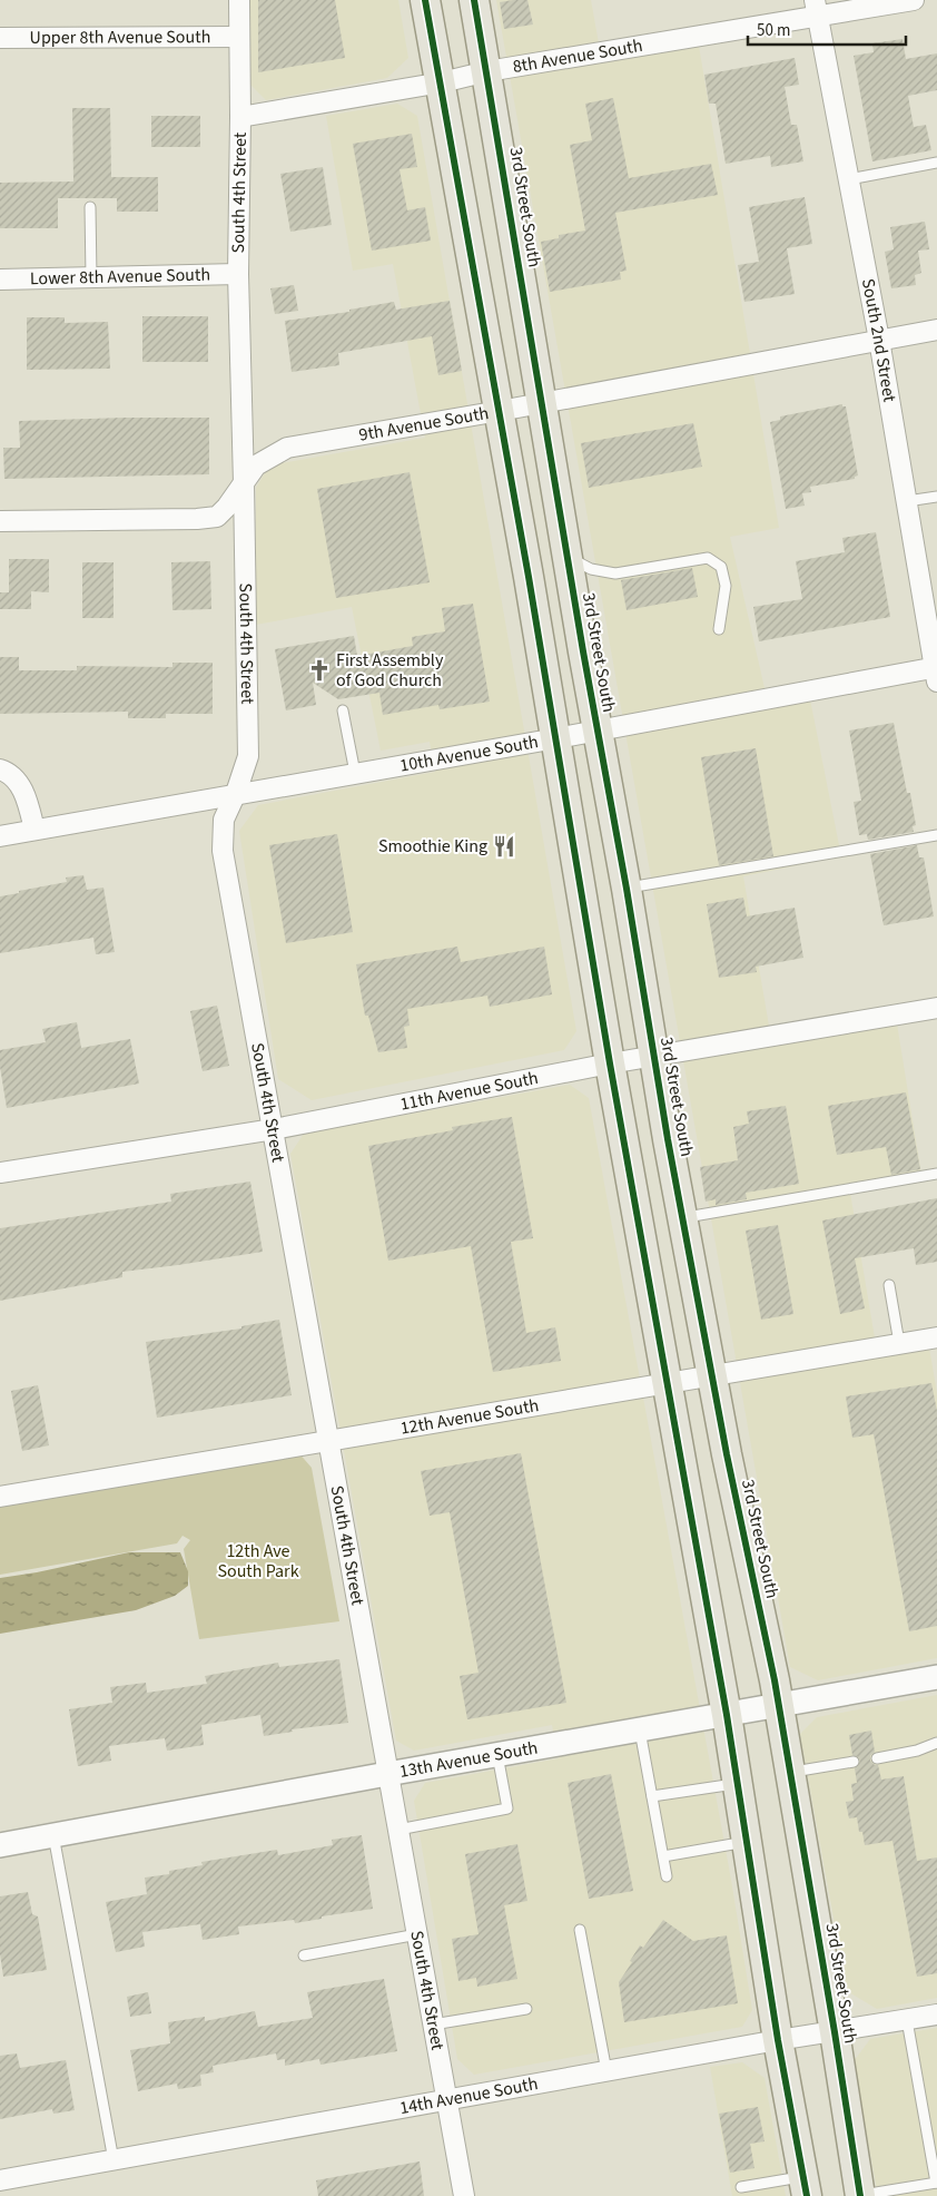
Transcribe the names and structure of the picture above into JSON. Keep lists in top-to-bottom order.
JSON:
{
  "streets": {
    "main road": ["3rd Street South"],
    "street": [
      "Upper 8th Avenue South",
      "8th Avenue South",
      "South 4th Street",
      "Lower 8th Avenue South",
      "South 2nd Street",
      "9th Avenue South",
      "10th Avenue South",
      "11th Avenue South",
      "12th Avenue South",
      "13th Avenue South",
      "14th Avenue South"
    ]
  },
  "crossings": [
    ["Upper 8th Avenue South", "South 4th Street"],
    ["8th Avenue South", "South 4th Street"],
    ["8th Avenue South", "3rd Street South"],
    ["8th Avenue South", "South 2nd Street"],
    ["South 4th Street", "Lower 8th Avenue South"],
    ["South 4th Street", "9th Avenue South"],
    ["South 4th Street", "10th Avenue South"],
    ["South 4th Street", "11th Avenue South"],
    ["South 4th Street", "12th Avenue South"],
    ["South 4th Street", "13th Avenue South"],
    ["South 4th Street", "14th Avenue South"],
    ["3rd Street South", "9th Avenue South"],
    ["3rd Street South", "10th Avenue South"],
    ["3rd Street South", "11th Avenue South"],
    ["3rd Street South", "12th Avenue South"],
    ["3rd Street South", "13th Avenue South"],
    ["3rd Street South", "14th Avenue South"],
    ["South 2nd Street", "9th Avenue South"],
    ["South 2nd Street", "10th Avenue South"]
  ],
  "parks": ["12th Ave South Park"],
  "places": {
    "church": ["First Assembly of God Church"],
    "restaurant": ["Smoothie King"]
  },
  "scale_bar": "50 m"
}
